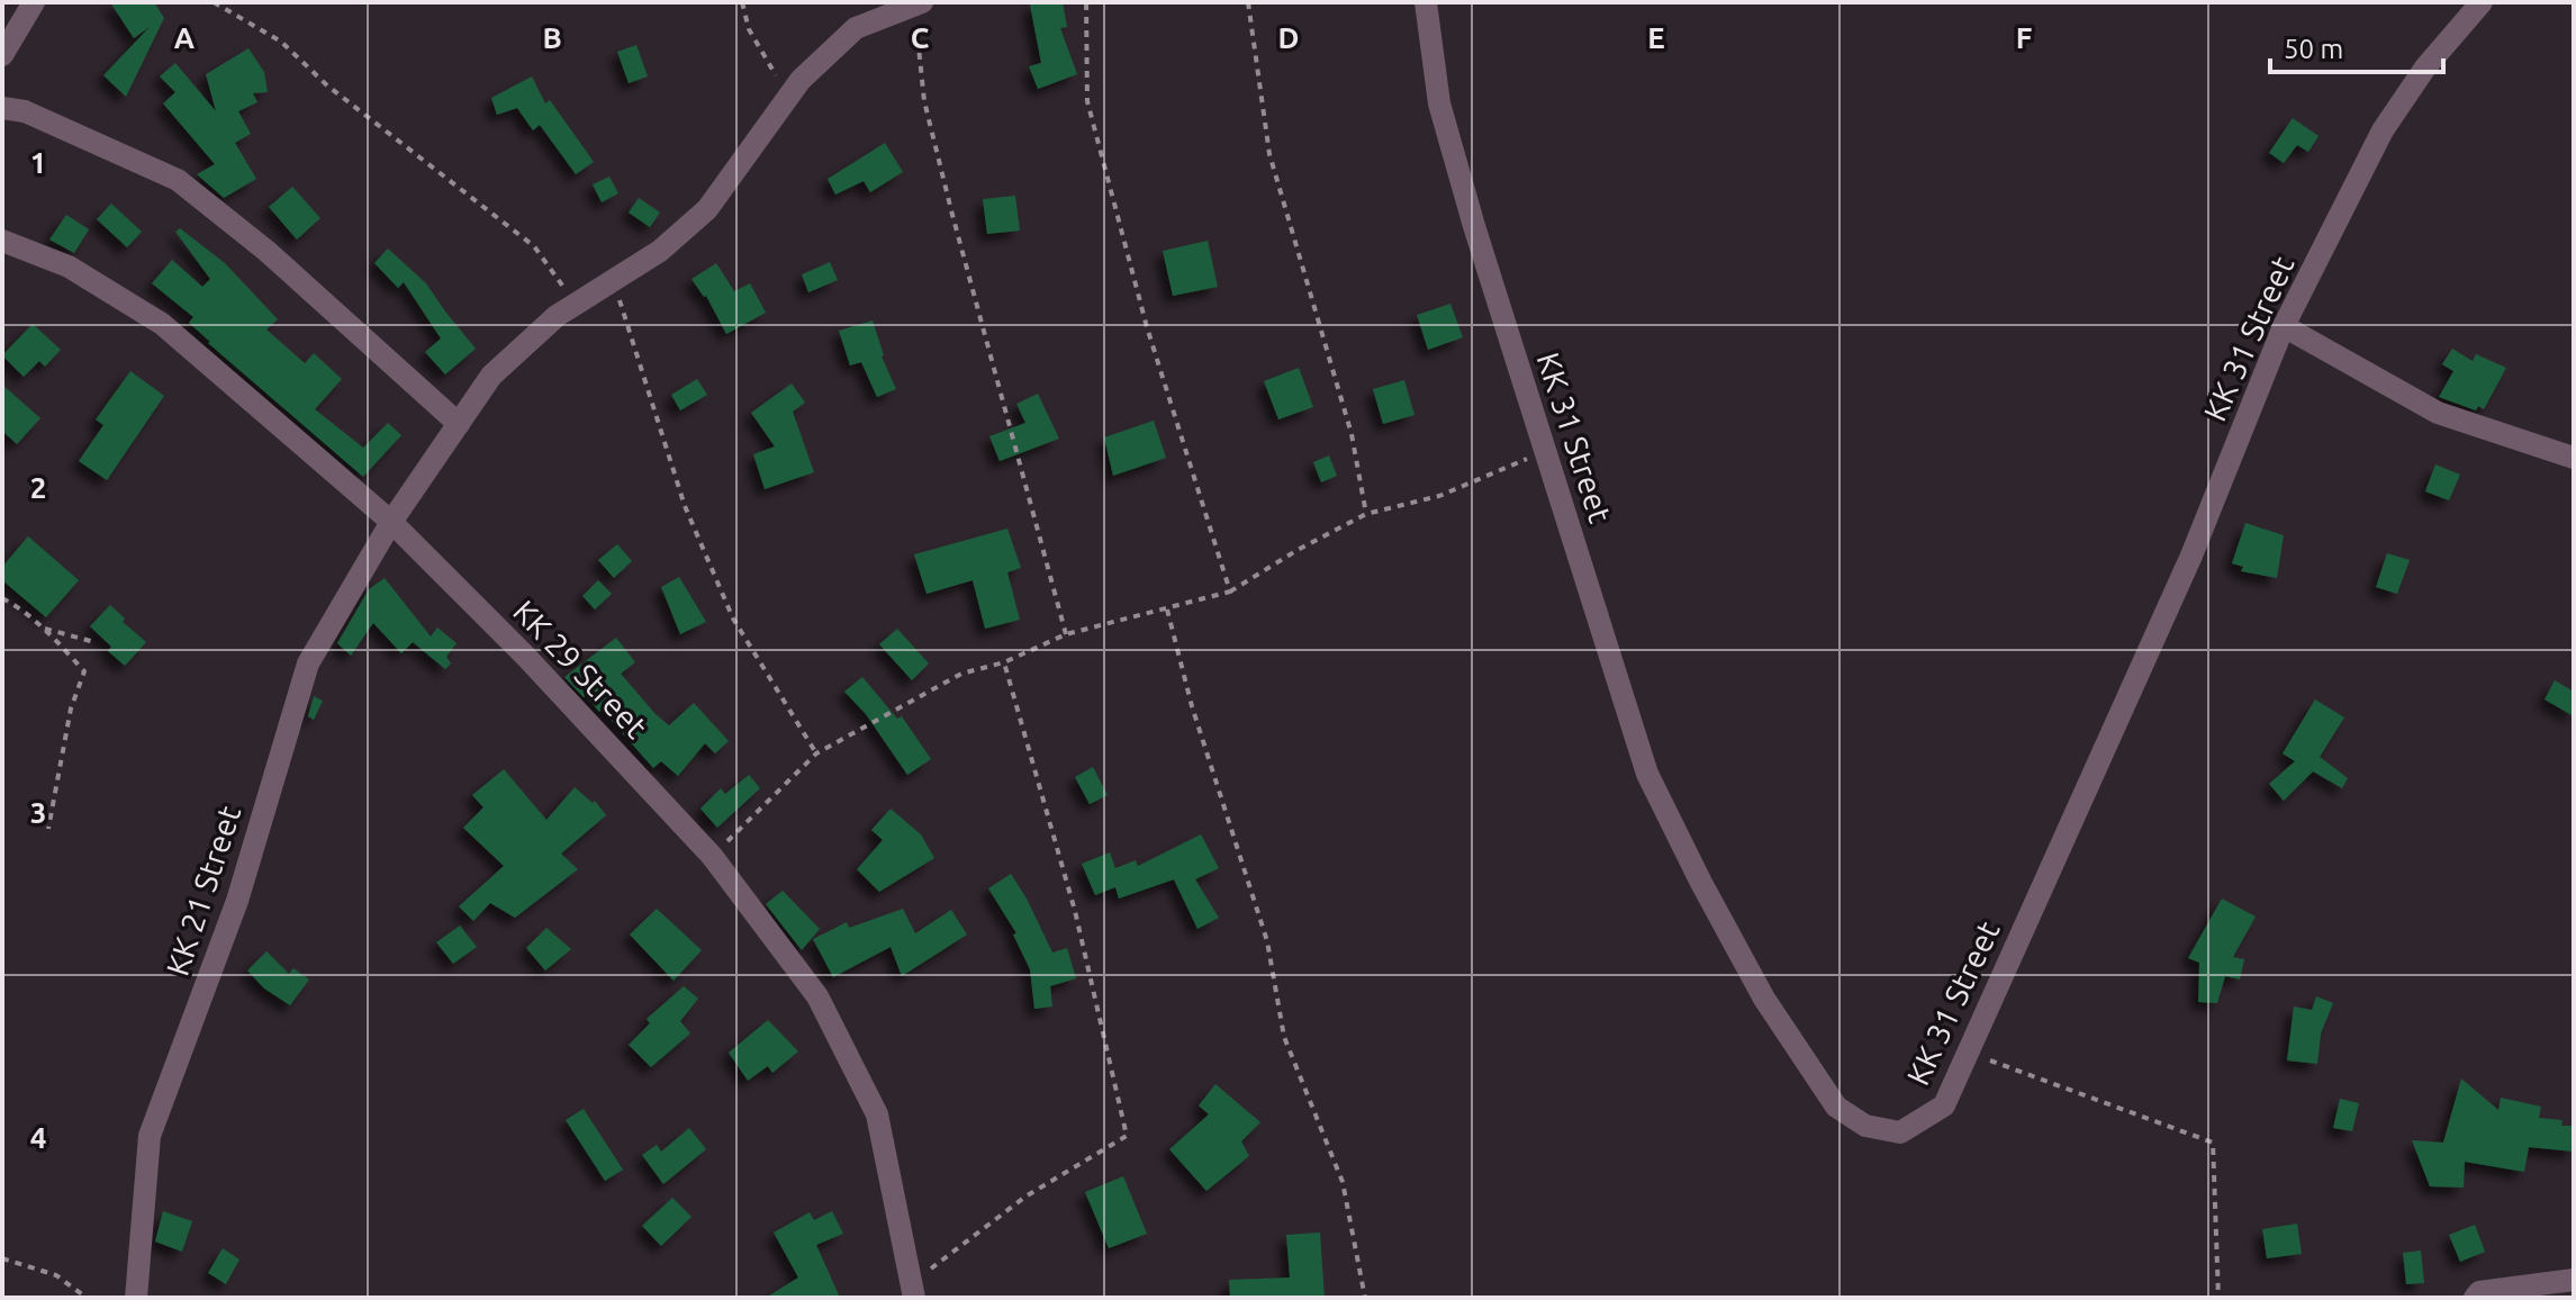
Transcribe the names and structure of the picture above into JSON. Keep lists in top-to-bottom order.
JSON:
{
  "streets": {
    "street": ["KK 31 Street", "KK 29 Street", "KK 21 Street"]
  },
  "crossings": [
    ["KK 29 Street", "KK 21 Street"]
  ],
  "scale_bar": "50 m",
  "grid": {
    "columns": [
      "A",
      "B",
      "C",
      "D",
      "E",
      "F"
    ],
    "rows": [
      "1",
      "2",
      "3",
      "4"
    ]
  }
}
